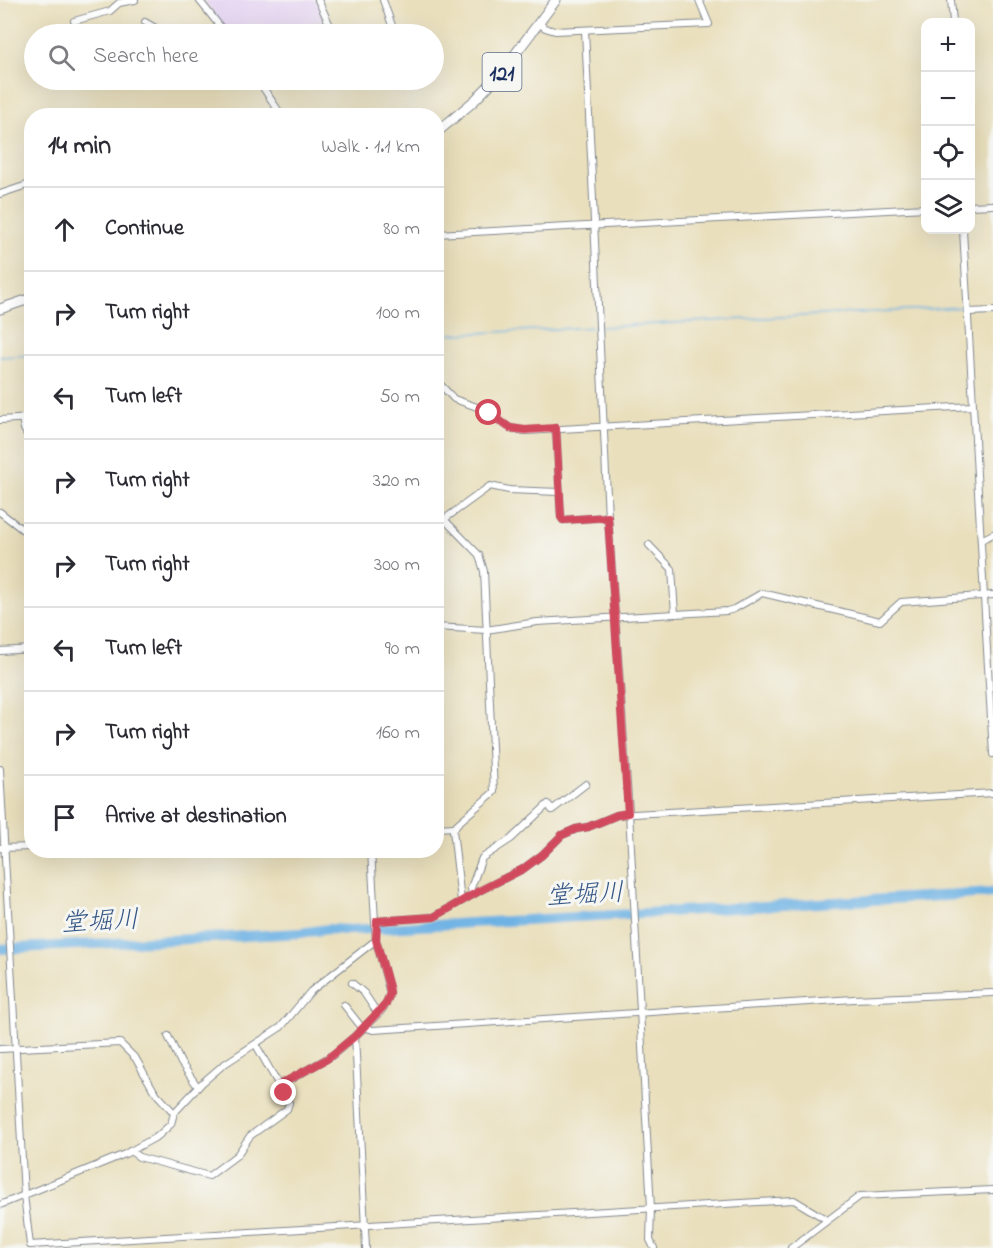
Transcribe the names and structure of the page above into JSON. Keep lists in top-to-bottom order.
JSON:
{
  "streets": {
    "highway": ["121"]
  },
  "water": ["堂堀川"],
  "page": {
    "map_buttons": ["+", "−"],
    "search": "Search here",
    "heading": ["14 min", "Walk · 1.1 km"],
    "list": [
      ["Continue", "80 m"],
      ["Turn right", "100 m"],
      ["Turn left", "50 m"],
      ["Turn right", "320 m"],
      ["Turn right", "300 m"],
      ["Turn left", "90 m"],
      ["Turn right", "160 m"],
      "Arrive at destination"
    ]
  }
}
